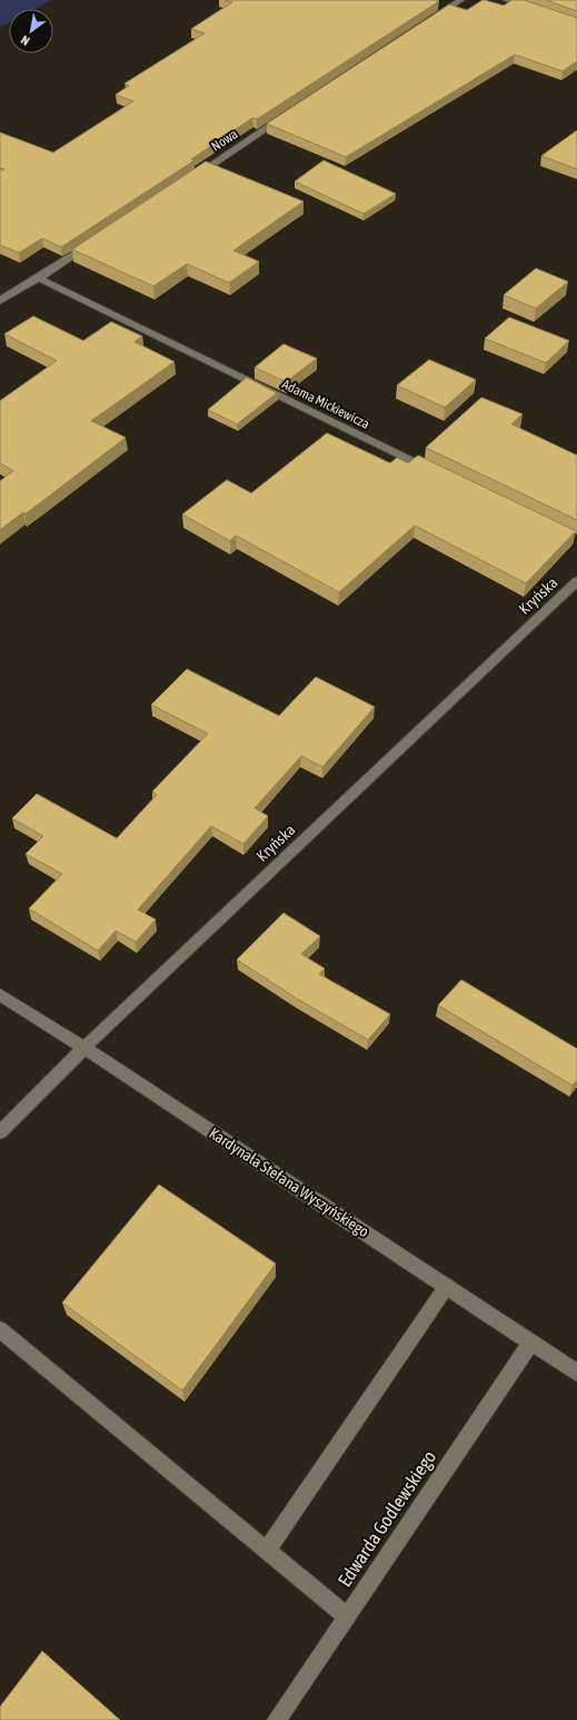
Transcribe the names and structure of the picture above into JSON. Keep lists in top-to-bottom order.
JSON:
{
  "streets": {
    "street": [
      "Nowa",
      "Adama Mickiewicza",
      "Kryńska",
      "Kardynała Stefana Wyszyńskiego",
      "Edwarda Godlewskiego"
    ]
  },
  "crossings": [
    ["Kryńska", "Kardynała Stefana Wyszyńskiego"],
    ["Kardynała Stefana Wyszyńskiego", "Edwarda Godlewskiego"]
  ],
  "north": "bottom left"
}
